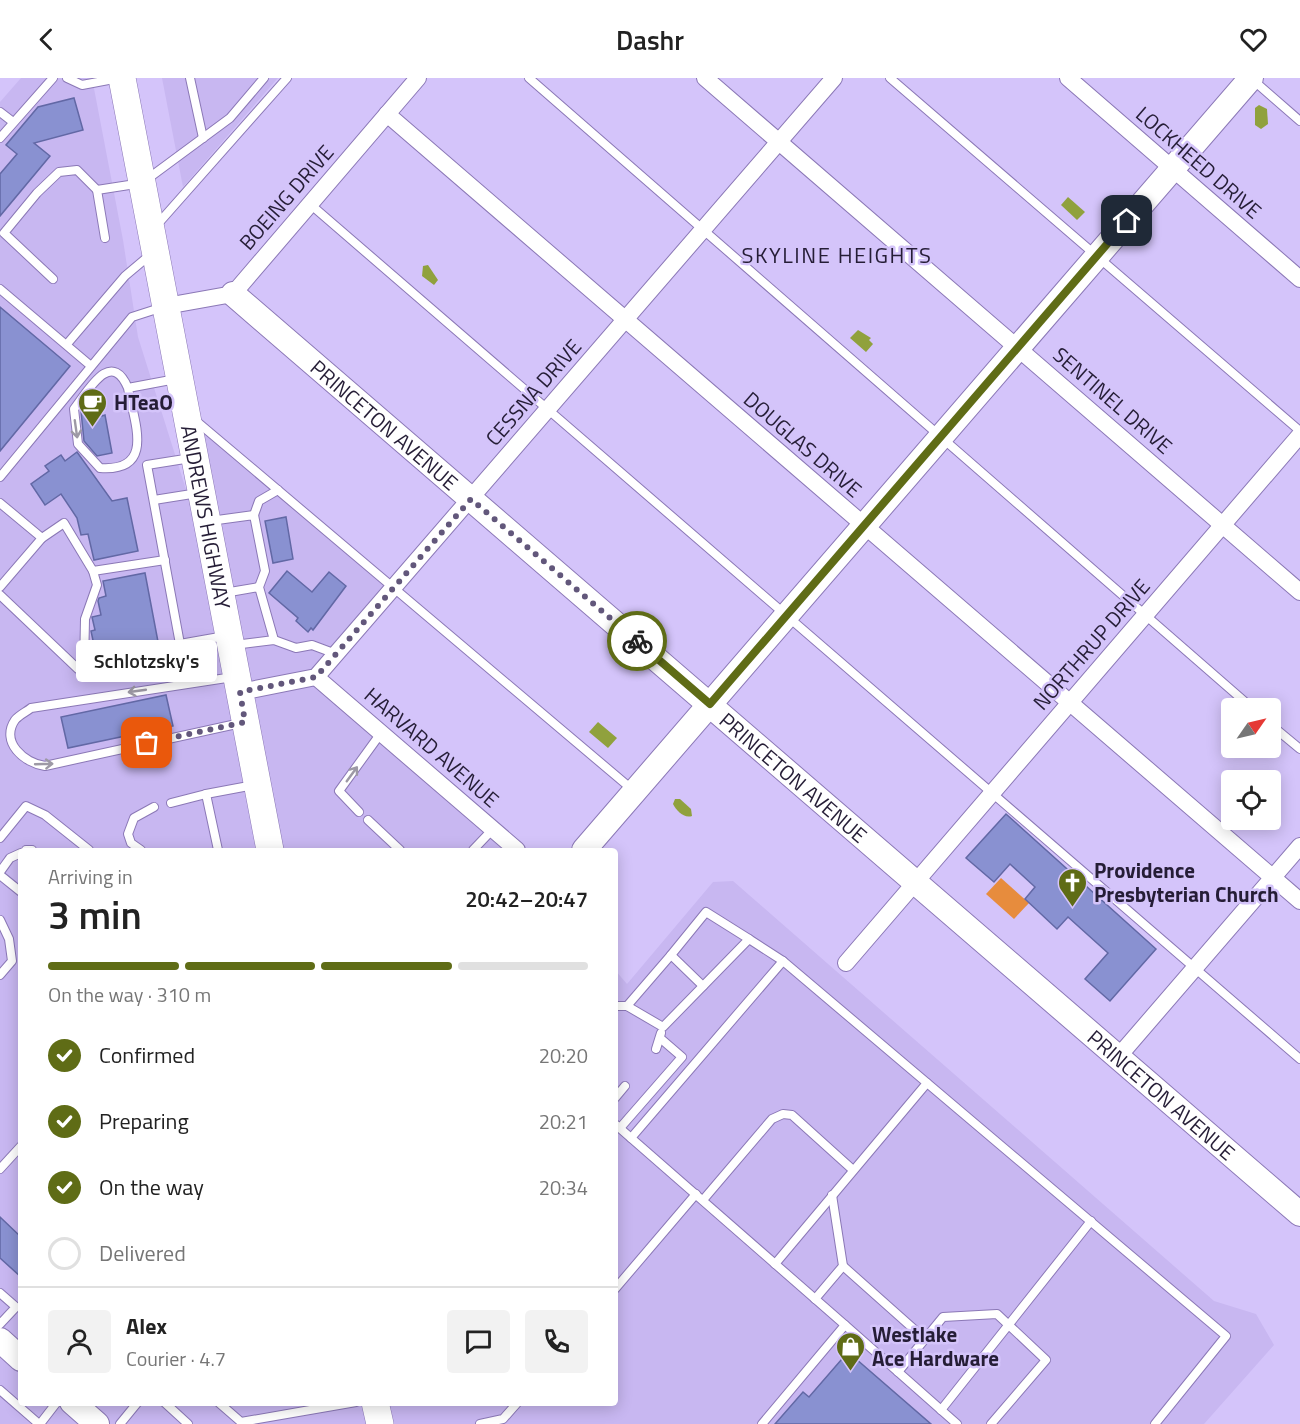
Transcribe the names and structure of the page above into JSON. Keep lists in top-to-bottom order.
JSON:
{
  "streets": {
    "main road": ["ANDREWS HIGHWAY"],
    "street": [
      "LOCKHEED DRIVE",
      "BOEING DRIVE",
      "CESSNA DRIVE",
      "SENTINEL DRIVE",
      "PRINCETON AVENUE",
      "DOUGLAS DRIVE",
      "NORTHRUP DRIVE",
      "HARVARD AVENUE"
    ]
  },
  "crossings": [
    ["BOEING DRIVE", "PRINCETON AVENUE"],
    ["BOEING DRIVE", "DOUGLAS DRIVE"],
    ["CESSNA DRIVE", "SENTINEL DRIVE"],
    ["CESSNA DRIVE", "PRINCETON AVENUE"],
    ["CESSNA DRIVE", "DOUGLAS DRIVE"],
    ["CESSNA DRIVE", "HARVARD AVENUE"],
    ["SENTINEL DRIVE", "NORTHRUP DRIVE"],
    ["PRINCETON AVENUE", "NORTHRUP DRIVE"],
    ["DOUGLAS DRIVE", "NORTHRUP DRIVE"]
  ],
  "districts": ["SKYLINE HEIGHTS"],
  "places": {
    "cafe": ["HTeaO"],
    "other": ["Schlotzsky's"],
    "church": ["Providence Presbyterian Church"],
    "shop": ["Westlake Ace Hardware"]
  },
  "north": "top right",
  "page": {
    "header": "Dashr",
    "bubble": "Schlotzsky's",
    "heading": ["3 min", "Arriving in", "20:42–20:47"],
    "panel": ["Alex", "Courier · 4.7"],
    "bar": "On the way · 310 m",
    "list": [
      ["Confirmed", "20:20"],
      ["Preparing", "20:21"],
      ["On the way", "20:34"],
      "Delivered"
    ]
  }
}
